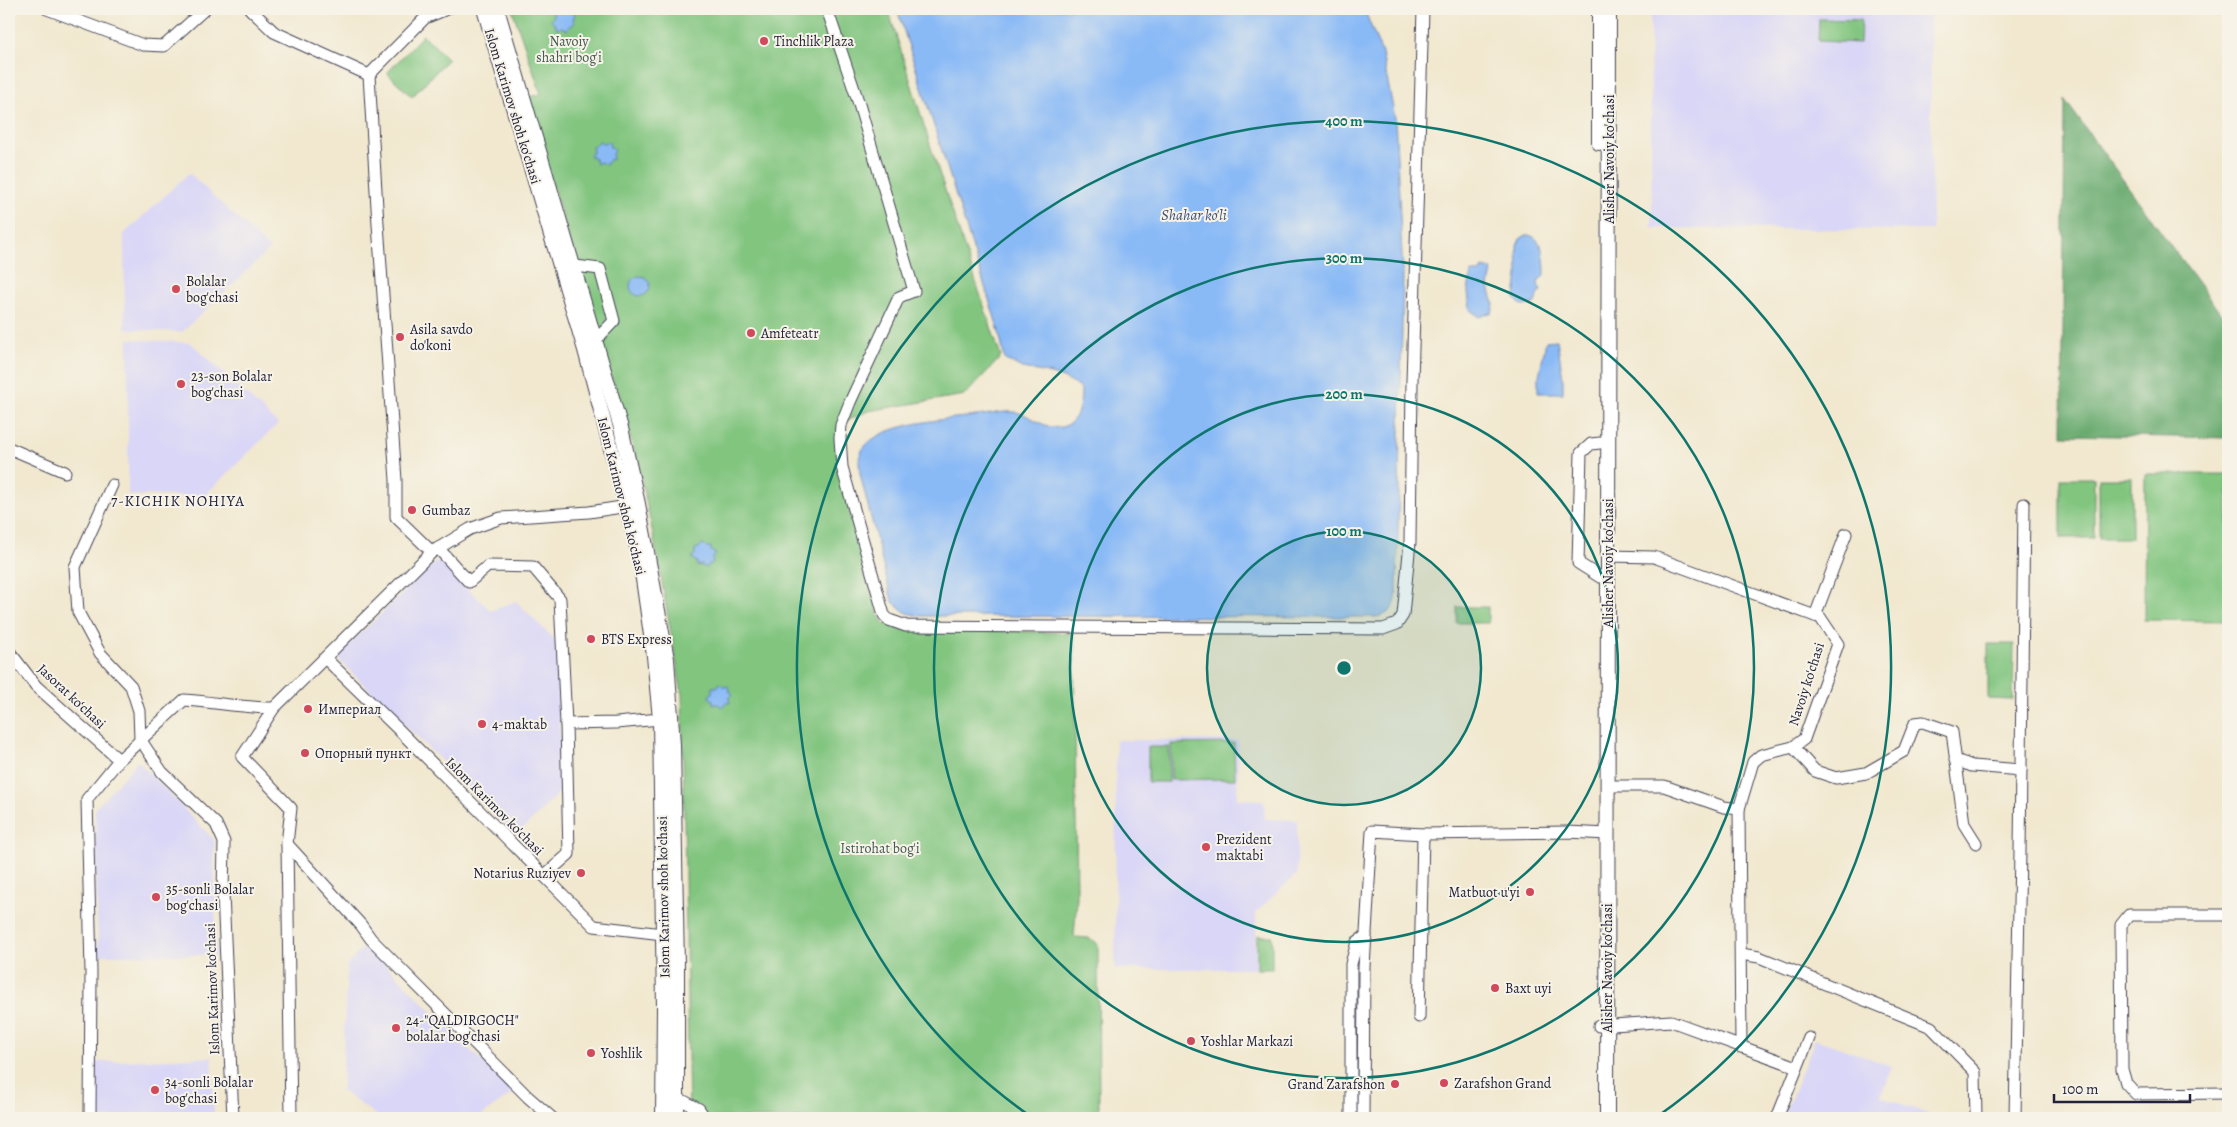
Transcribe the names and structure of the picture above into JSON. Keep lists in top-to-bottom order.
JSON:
{
  "streets": {
    "main road": ["Islom Karimov shoh ko'chasi", "Alisher Navoiy ko'chasi"],
    "street": [
      "Navoiy ko'chasi",
      "Jasorat ko‘chasi",
      "Islom Karimov ko'chasi",
      "Islom Karimov ko‘chasi"
    ]
  },
  "crossings": [
    ["Islom Karimov shoh ko'chasi", "Islom Karimov ko'chasi"],
    ["Alisher Navoiy ko'chasi", "Navoiy ko'chasi"]
  ],
  "districts": ["7-KICHIK NOHIYA"],
  "water": ["Shahar ko'li"],
  "parks": ["Navoiy shahri bog'i", "Istirohat bog'i"],
  "places": [
    "Tinchlik Plaza",
    "Bolalar bog'chasi",
    "Amfeteatr",
    "Asila savdo do'koni",
    "23-son Bolalar bog'chasi",
    "Gumbaz",
    "BTS Express",
    "Империал",
    "4-maktab",
    "Опорный пункт",
    "Prezident maktabi",
    "Notarius Ruziyev",
    "Matbuot u'yi",
    "35-sonli Bolalar bog'chasi",
    "Baxt uyi",
    "24-\"QALDIRGOCH\" bolalar bog'chasi",
    "Yoshlar Markazi",
    "Yoshlik",
    "Zarafshon Grand",
    "Grand Zarafshon",
    "34-sonli Bolalar bog'chasi"
  ],
  "scale_bar": "100 m",
  "rings": [
    "400 m",
    "300 m",
    "200 m",
    "100 m"
  ]
}
